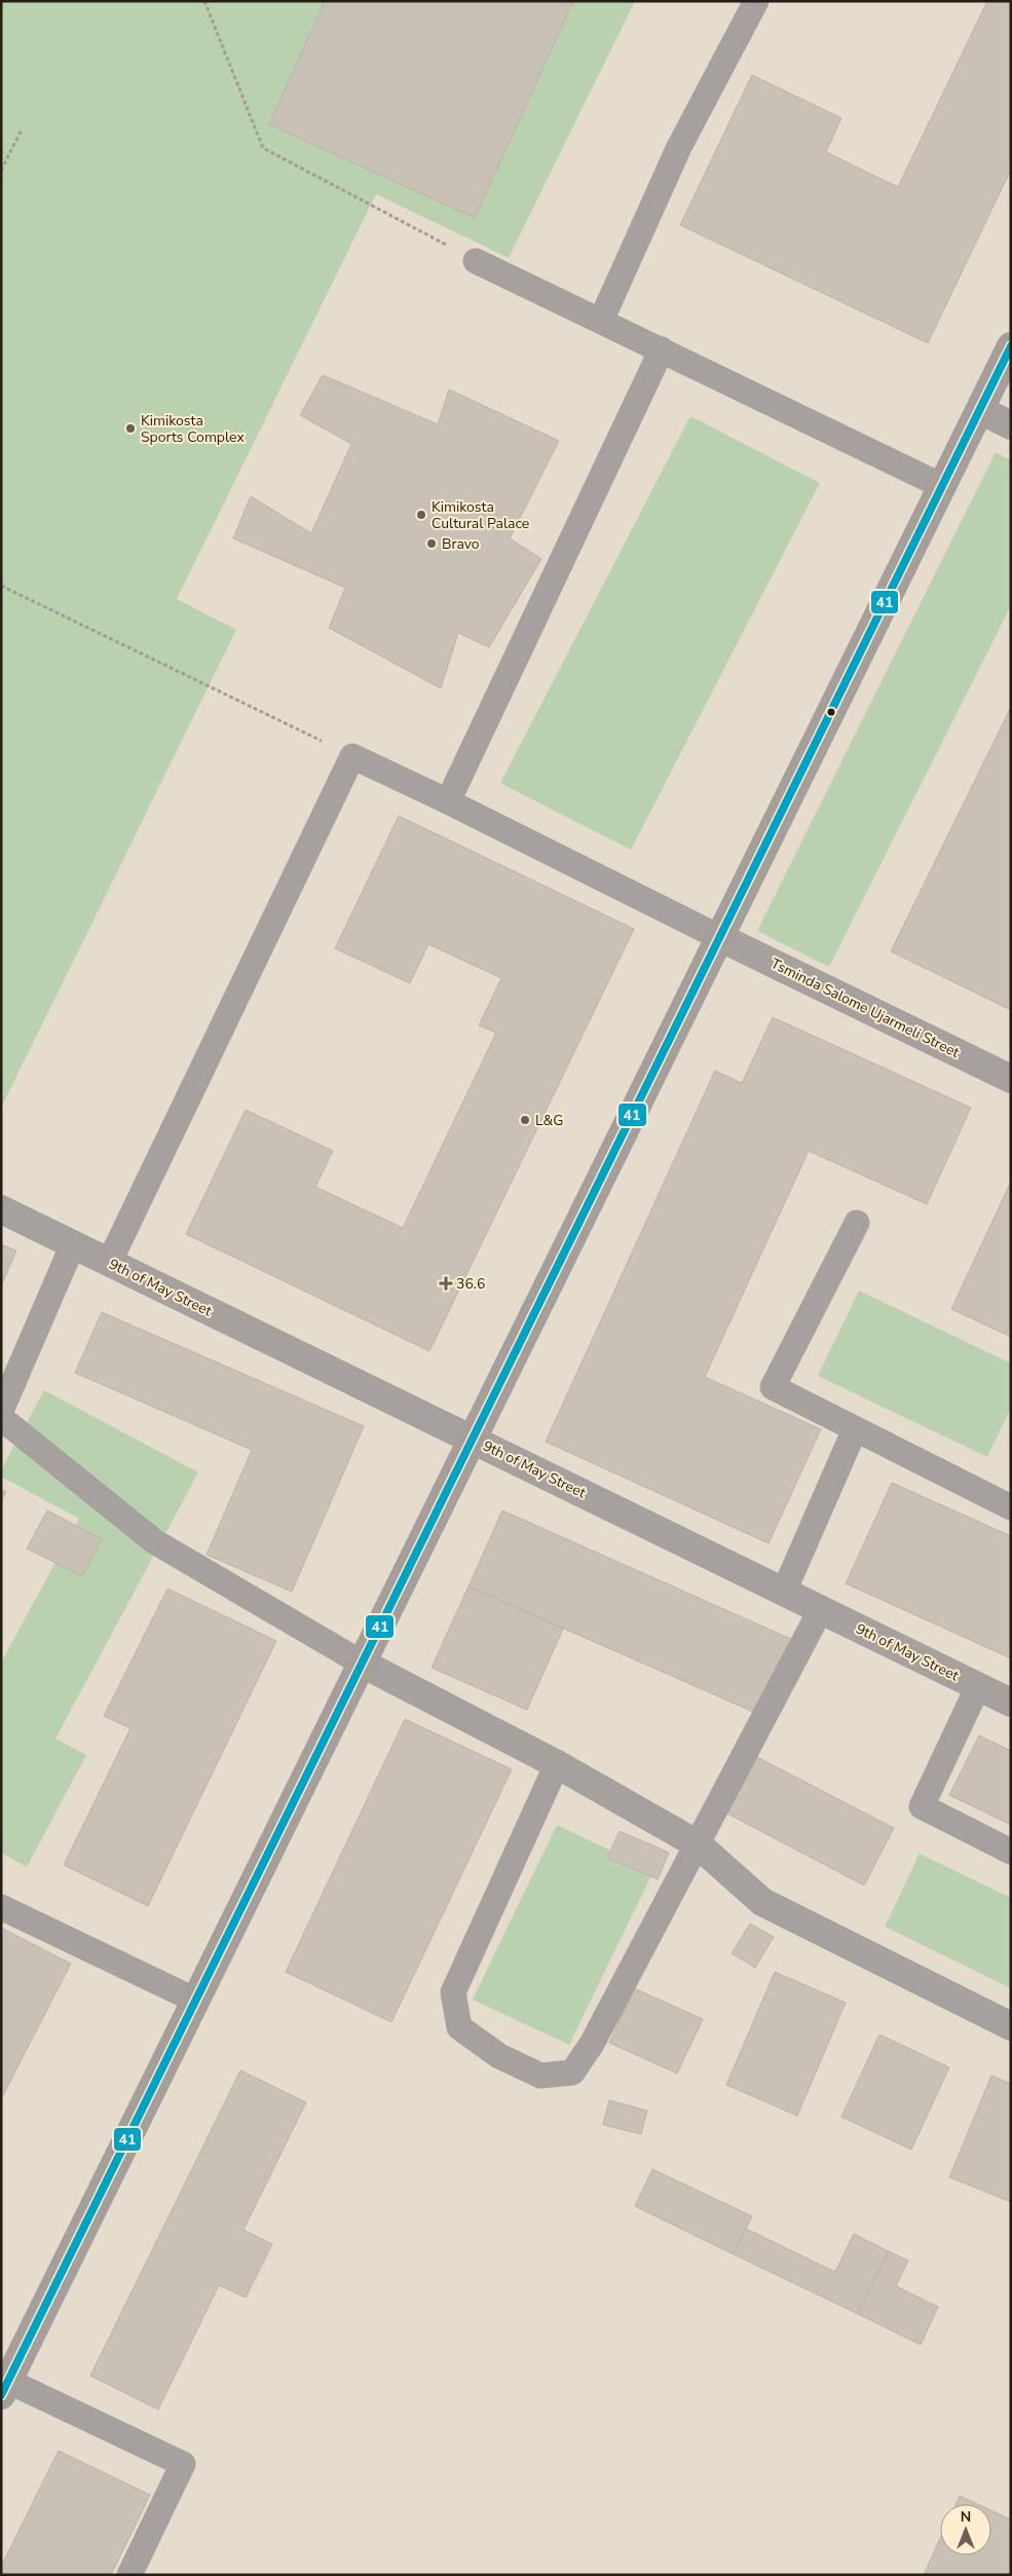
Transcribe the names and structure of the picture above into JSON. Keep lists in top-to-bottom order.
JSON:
{
  "streets": {
    "street": ["Tsminda Salome Ujarmeli Street", "9th of May Street"]
  },
  "places": {
    "other": [
      "Kimikosta Sports Complex",
      "Kimikosta Cultural Palace",
      "Bravo",
      "L&G"
    ],
    "health": ["36.6"]
  },
  "lines": ["transit line 41"],
  "north": "top"
}
